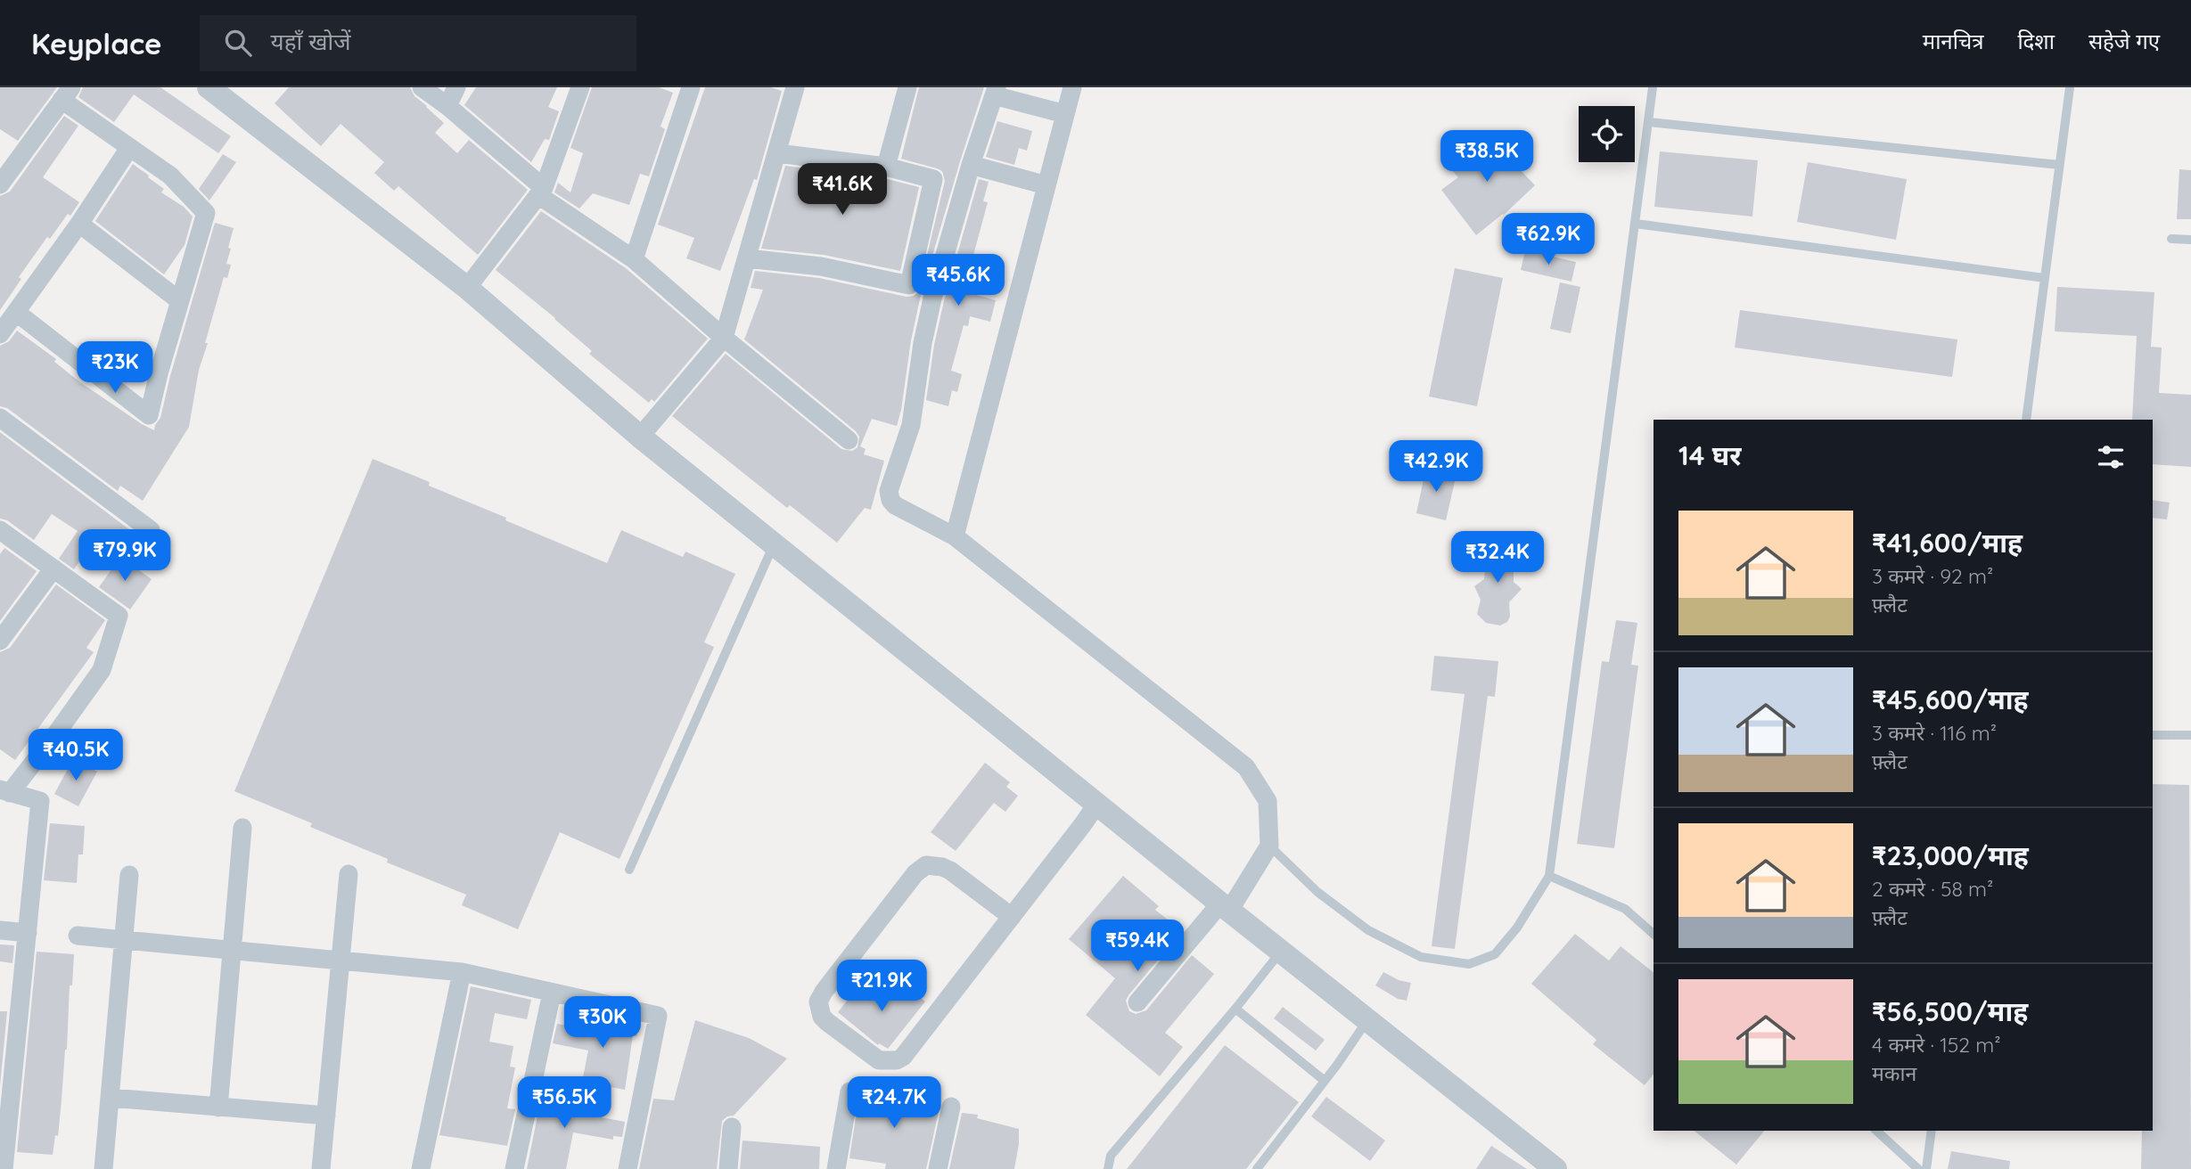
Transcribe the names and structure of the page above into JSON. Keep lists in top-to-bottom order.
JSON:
{
  "page": {
    "header": "Keyplace",
    "search": "यहाँ खोजें",
    "nav": ["मानचित्र", "दिशा", "सहेजे गए"],
    "price": [
      "₹38.5K",
      "₹41.6K",
      "₹62.9K",
      "₹45.6K",
      "₹23K",
      "₹42.9K",
      "₹79.9K",
      "₹32.4K",
      "₹40.5K",
      "₹59.4K",
      "₹21.9K",
      "₹30K",
      "₹56.5K",
      "₹24.7K"
    ],
    "heading": "14 घर",
    "list": [
      {
        "name": "₹41,600/माह",
        "note": "3 कमरे · 92 m² · फ़्लैट"
      },
      {
        "name": "₹45,600/माह",
        "note": "3 कमरे · 116 m² · फ़्लैट"
      },
      {
        "name": "₹23,000/माह",
        "note": "2 कमरे · 58 m² · फ़्लैट"
      },
      {
        "name": "₹56,500/माह",
        "note": "4 कमरे · 152 m² · मकान"
      }
    ]
  }
}
